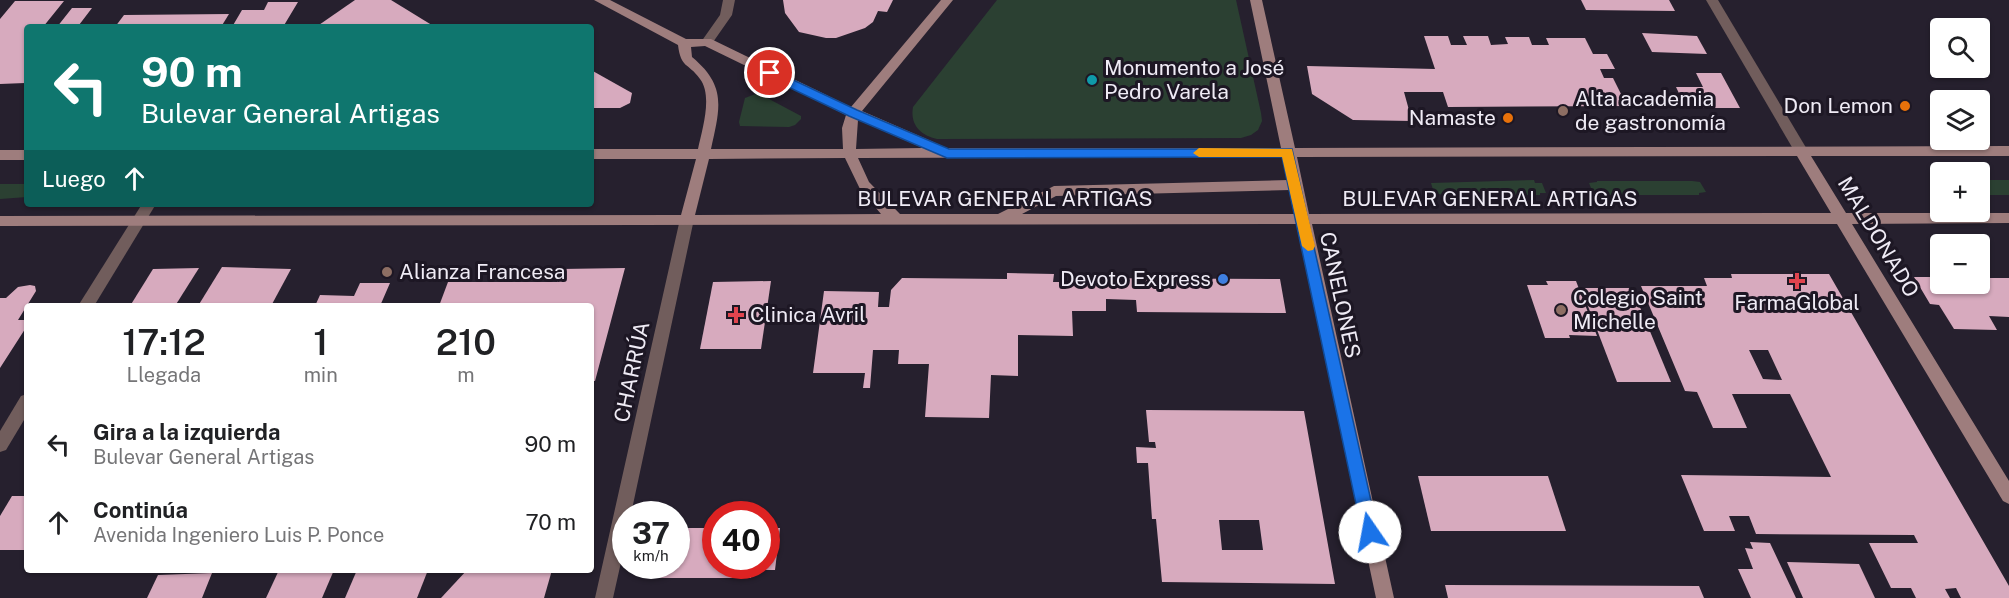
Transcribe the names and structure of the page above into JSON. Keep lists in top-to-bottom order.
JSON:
{
  "streets": {
    "main road": [
      "BULEVAR GENERAL ARTIGAS",
      "MALDONADO",
      "CANELONES",
      "CHARRÚA"
    ]
  },
  "crossings": [
    ["BULEVAR GENERAL ARTIGAS", "MALDONADO"],
    ["BULEVAR GENERAL ARTIGAS", "CANELONES"],
    ["BULEVAR GENERAL ARTIGAS", "CHARRÚA"]
  ],
  "places": {
    "other": [
      "Monumento a José Pedro Varela",
      "Don Lemon",
      "Alta academia de gastronomía",
      "Namaste",
      "Alianza Francesa",
      "Devoto Express",
      "Colegio Saint Michelle"
    ],
    "health": ["FarmaGlobal", "Clinica Avril"]
  },
  "page": {
    "map_buttons": ["+", "−"],
    "turn": ["90 m", "Bulevar General Artigas"],
    "then": "Luego",
    "eta": [
      "17:12",
      "Llegada",
      "1",
      "min",
      "210",
      "m"
    ],
    "list": [
      {
        "name": "Gira a la izquierda",
        "note": "Bulevar General Artigas",
        "value": "90 m"
      },
      {
        "name": "Continúa",
        "note": "Avenida Ingeniero Luis P. Ponce",
        "value": "70 m"
      }
    ],
    "speed": "37 km/h",
    "limit": "40"
  }
}
